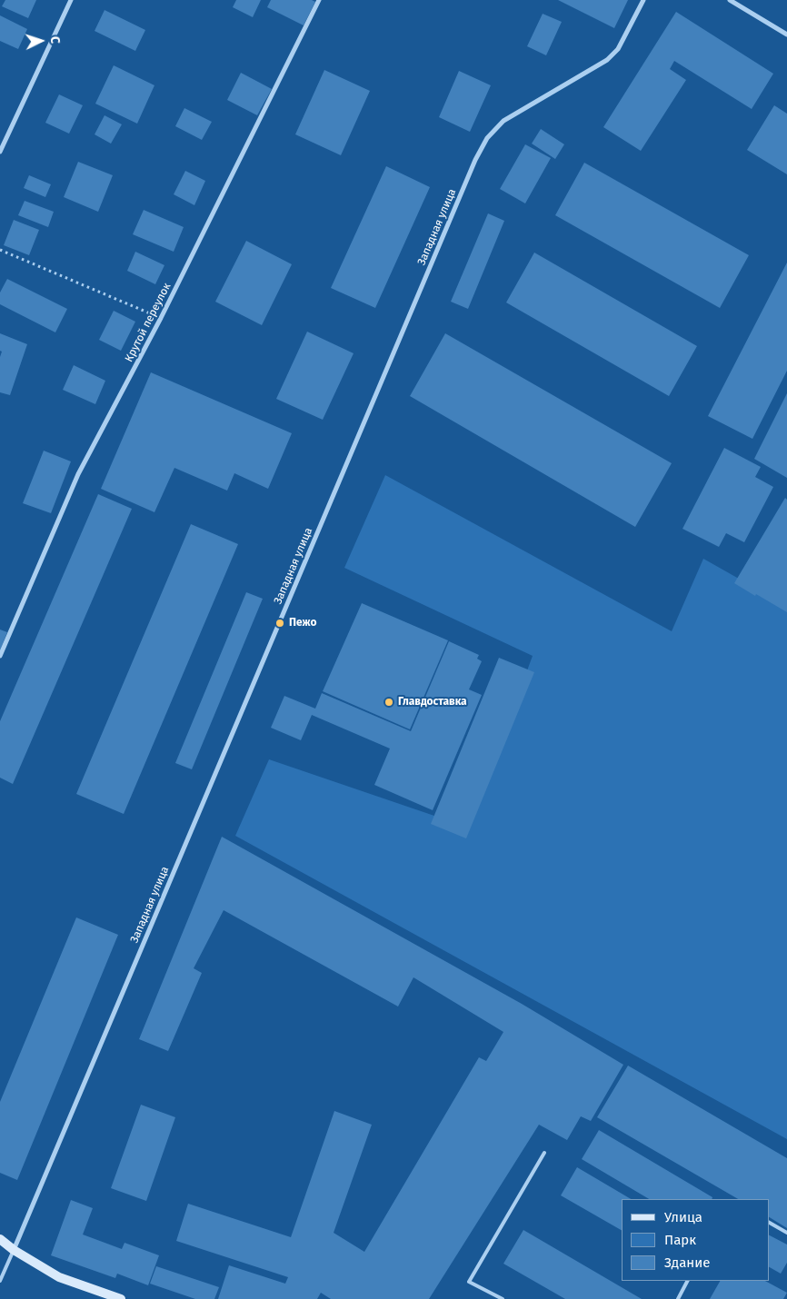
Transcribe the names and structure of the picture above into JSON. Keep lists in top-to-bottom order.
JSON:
{
  "streets": {
    "street": ["Западная улица", "Крутой переулок"]
  },
  "places": ["Пежо", "Главдоставка"],
  "legend": ["Улица", "Парк", "Здание"],
  "north": "right"
}
